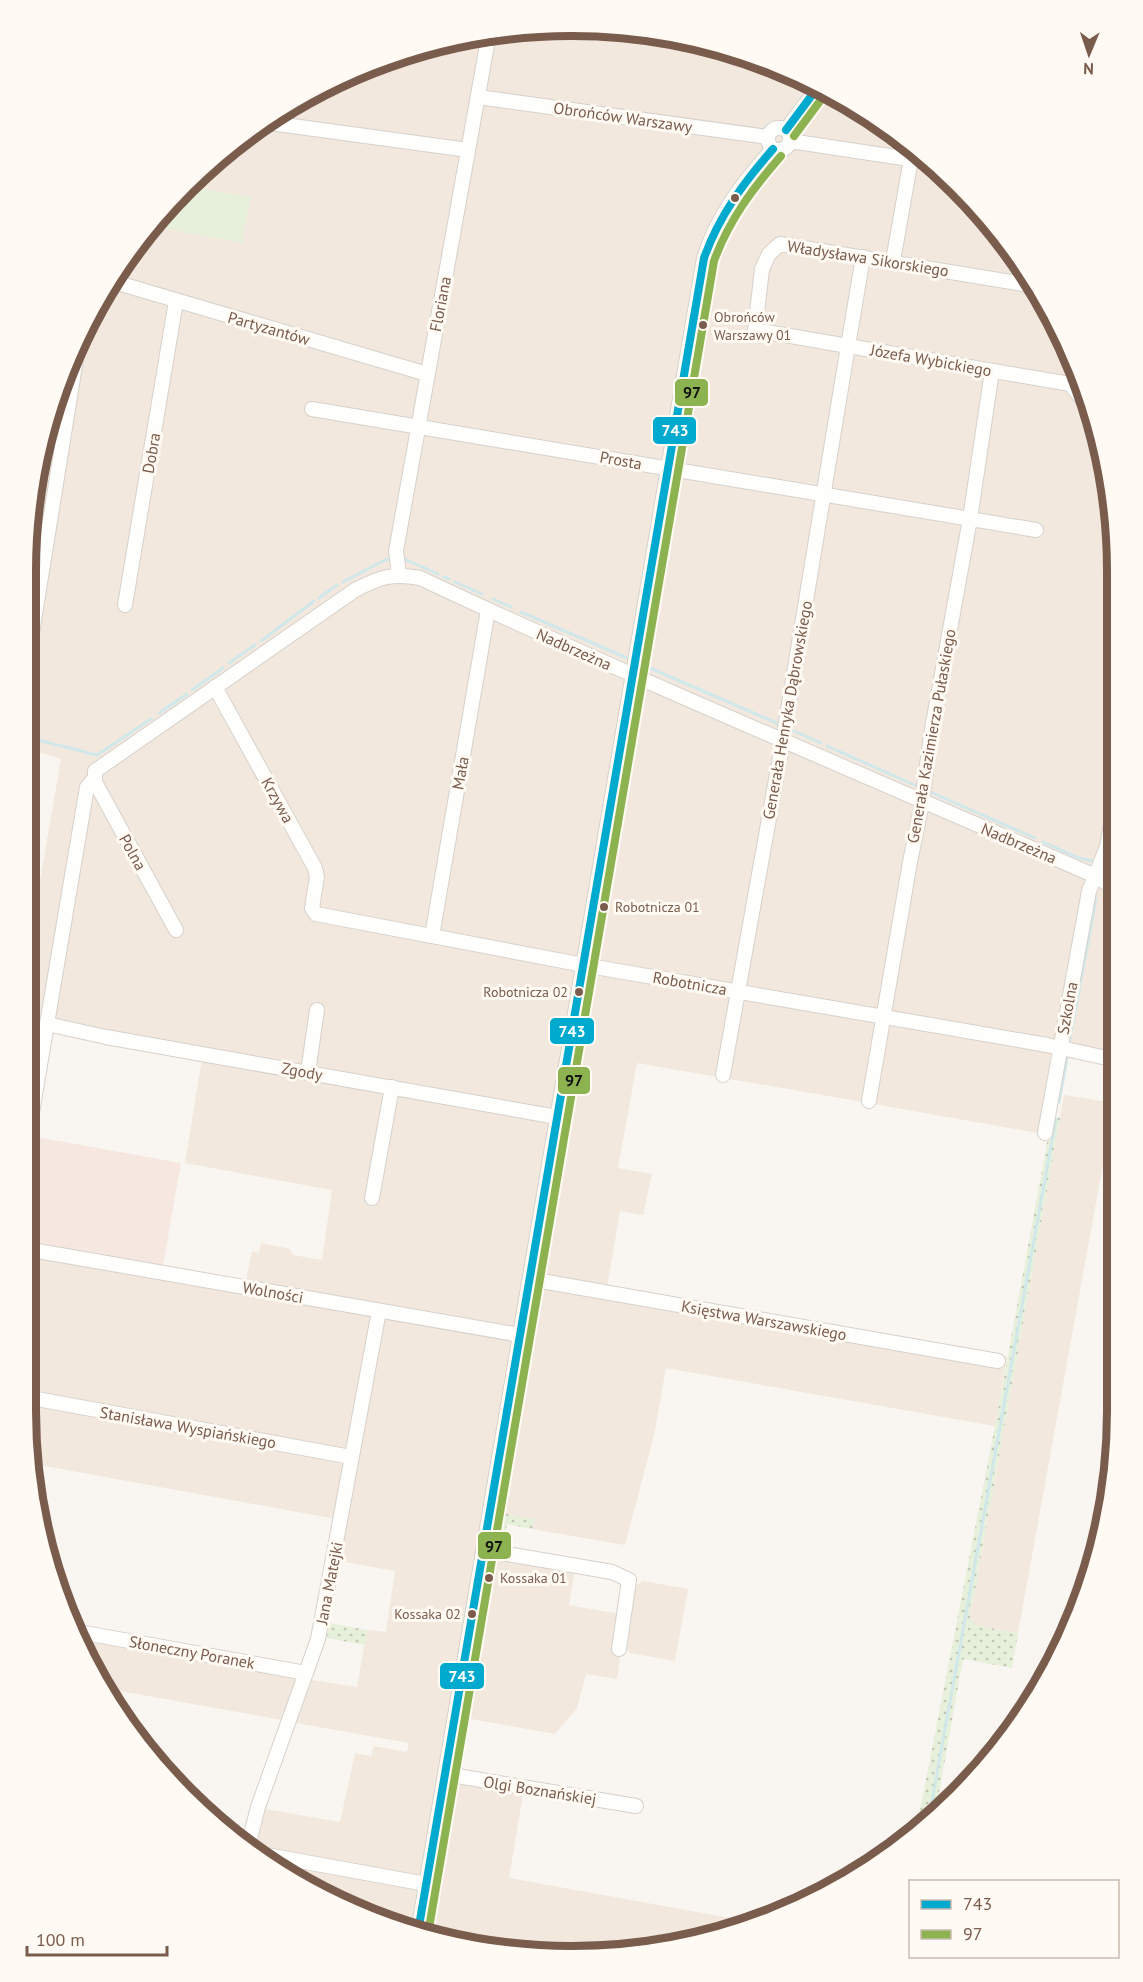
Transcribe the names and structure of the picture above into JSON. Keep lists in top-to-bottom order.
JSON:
{
  "streets": {
    "street": [
      "Obrońców Warszawy",
      "Władysława Sikorskiego",
      "Floriana",
      "Partyzantów",
      "Józefa Wybickiego",
      "Dobra",
      "Prosta",
      "Nadbrzeżna",
      "Generała Henryka Dąbrowskiego",
      "Generała Kazimierza Pułaskiego",
      "Mała",
      "Krzywa",
      "Polna",
      "Robotnicza",
      "Szkolna",
      "Zgody",
      "Wolności",
      "Księstwa Warszawskiego",
      "Stanisława Wyspiańskiego",
      "Jana Matejki",
      "Słoneczny Poranek",
      "Olgi Boznańskiej"
    ]
  },
  "crossings": [
    ["Obrońców Warszawy", "Floriana"],
    ["Władysława Sikorskiego", "Józefa Wybickiego"],
    ["Władysława Sikorskiego", "Generała Henryka Dąbrowskiego"],
    ["Floriana", "Partyzantów"],
    ["Floriana", "Prosta"],
    ["Floriana", "Nadbrzeżna"],
    ["Partyzantów", "Dobra"],
    ["Józefa Wybickiego", "Generała Henryka Dąbrowskiego"],
    ["Józefa Wybickiego", "Generała Kazimierza Pułaskiego"],
    ["Prosta", "Generała Henryka Dąbrowskiego"],
    ["Prosta", "Generała Kazimierza Pułaskiego"],
    ["Nadbrzeżna", "Generała Henryka Dąbrowskiego"],
    ["Nadbrzeżna", "Generała Kazimierza Pułaskiego"],
    ["Nadbrzeżna", "Mała"],
    ["Nadbrzeżna", "Szkolna"],
    ["Generała Henryka Dąbrowskiego", "Robotnicza"],
    ["Generała Kazimierza Pułaskiego", "Robotnicza"],
    ["Mała", "Robotnicza"],
    ["Krzywa", "Robotnicza"],
    ["Robotnicza", "Szkolna"],
    ["Wolności", "Jana Matejki"],
    ["Stanisława Wyspiańskiego", "Jana Matejki"],
    ["Jana Matejki", "Słoneczny Poranek"]
  ],
  "places": [
    "Obrońców Warszawy 01",
    "Robotnicza 01",
    "Robotnicza 02",
    "Kossaka 01",
    "Kossaka 02"
  ],
  "lines": ["transit line 743", "transit line 97"],
  "legend": ["743", "97"],
  "scale_bar": "100 m",
  "north": "bottom"
}
